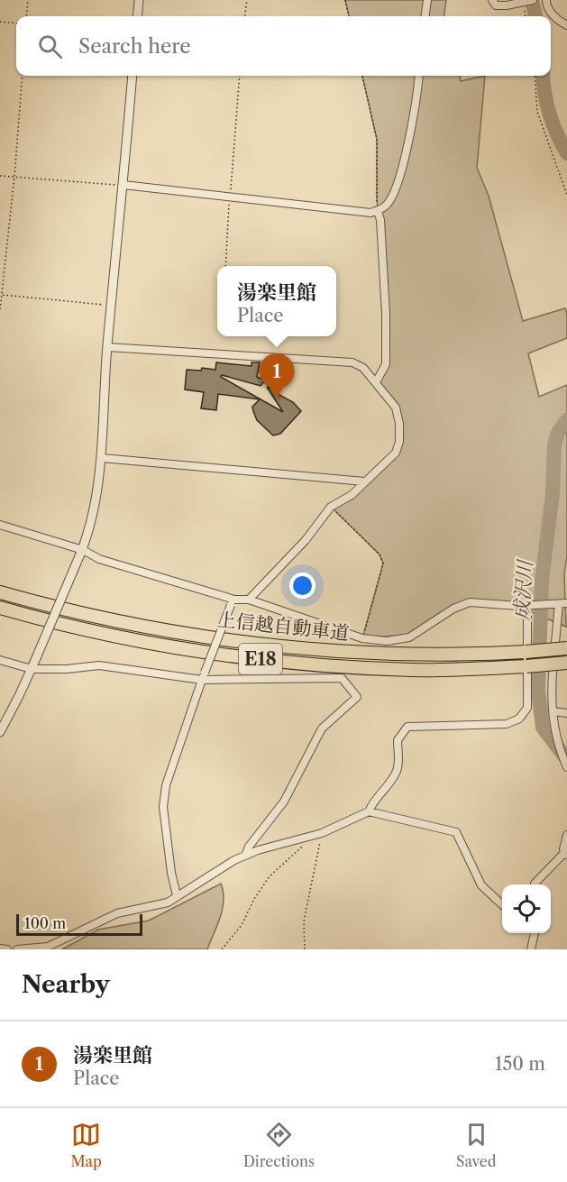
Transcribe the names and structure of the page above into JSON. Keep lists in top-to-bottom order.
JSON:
{
  "streets": {
    "highway": ["上信越自動車道", "E18"]
  },
  "water": ["成沢川"],
  "scale_bar": "100 m",
  "page": {
    "search": "Search here",
    "popup": ["湯楽里館", "Place"],
    "pins": "1",
    "scale": "100 m",
    "heading": "Nearby",
    "list": [
      {
        "mark": "1",
        "name": "湯楽里館",
        "note": "Place",
        "value": "150 m"
      }
    ],
    "nav": ["Map", "Directions", "Saved"]
  }
}
